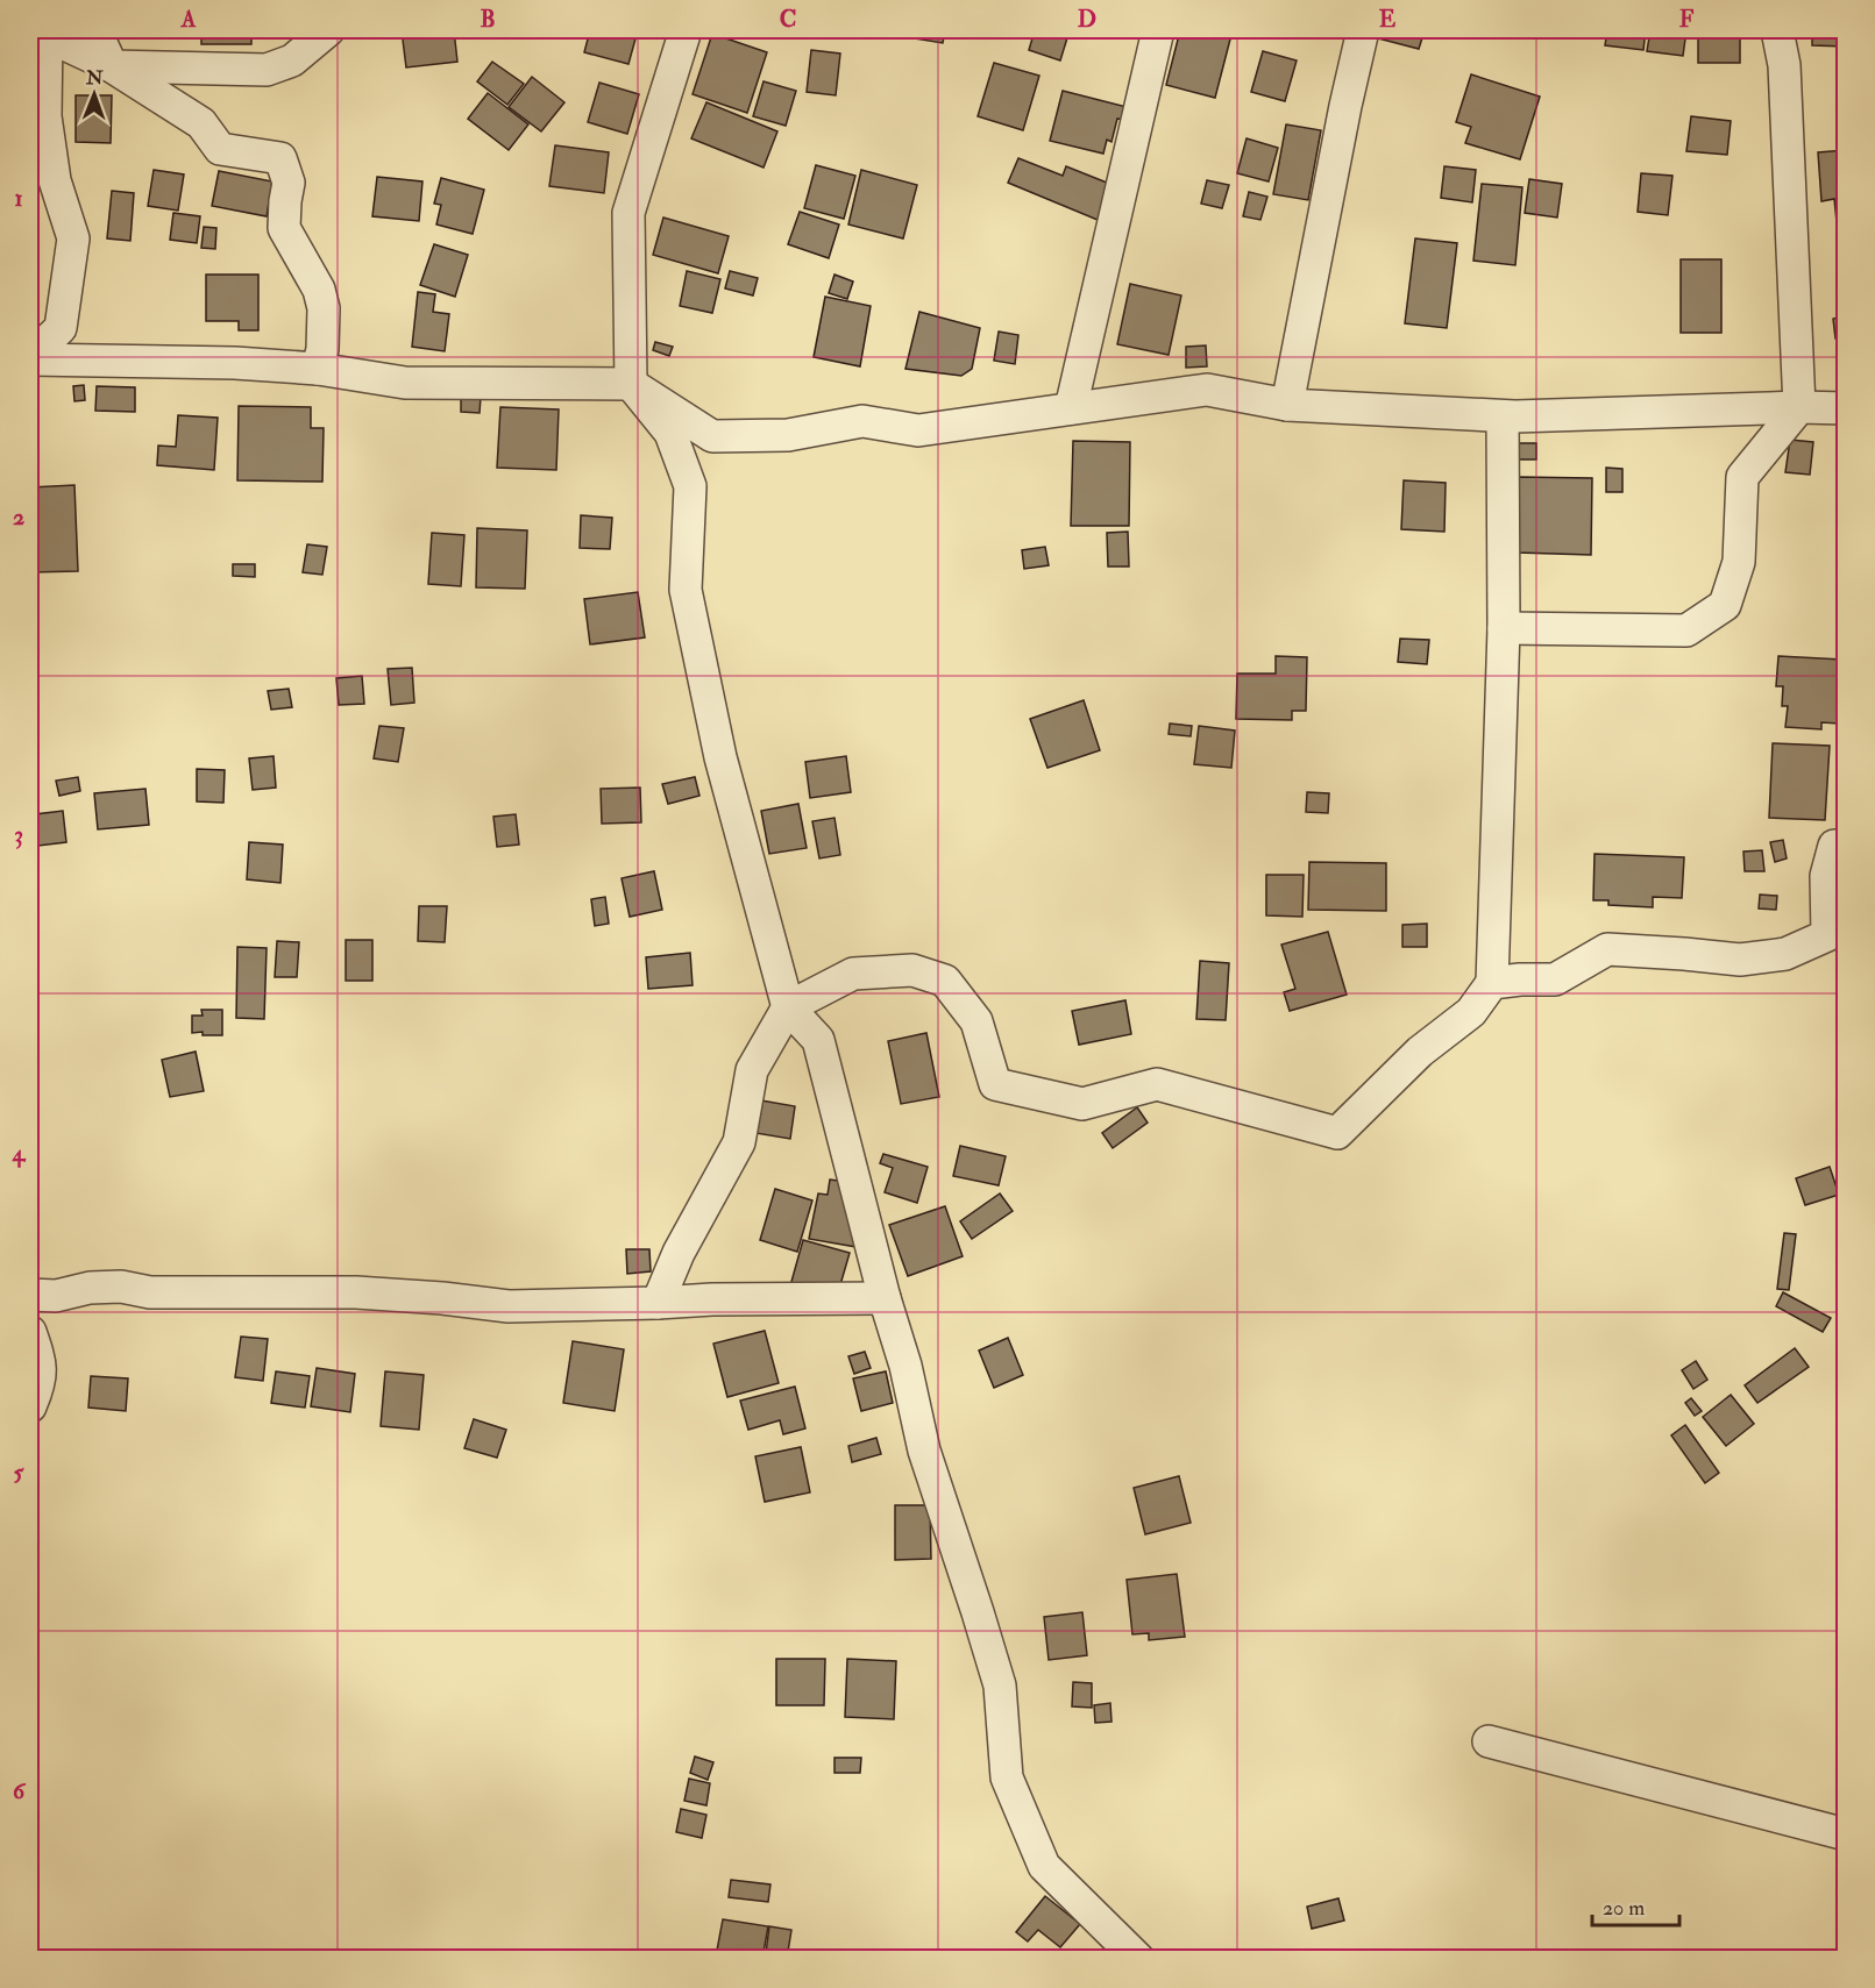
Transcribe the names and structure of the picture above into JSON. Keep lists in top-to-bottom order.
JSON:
{
  "scale_bar": "20 m",
  "north": "top",
  "grid": {
    "columns": [
      "A",
      "B",
      "C",
      "D",
      "E",
      "F"
    ],
    "rows": [
      "1",
      "2",
      "3",
      "4",
      "5",
      "6"
    ]
  }
}
